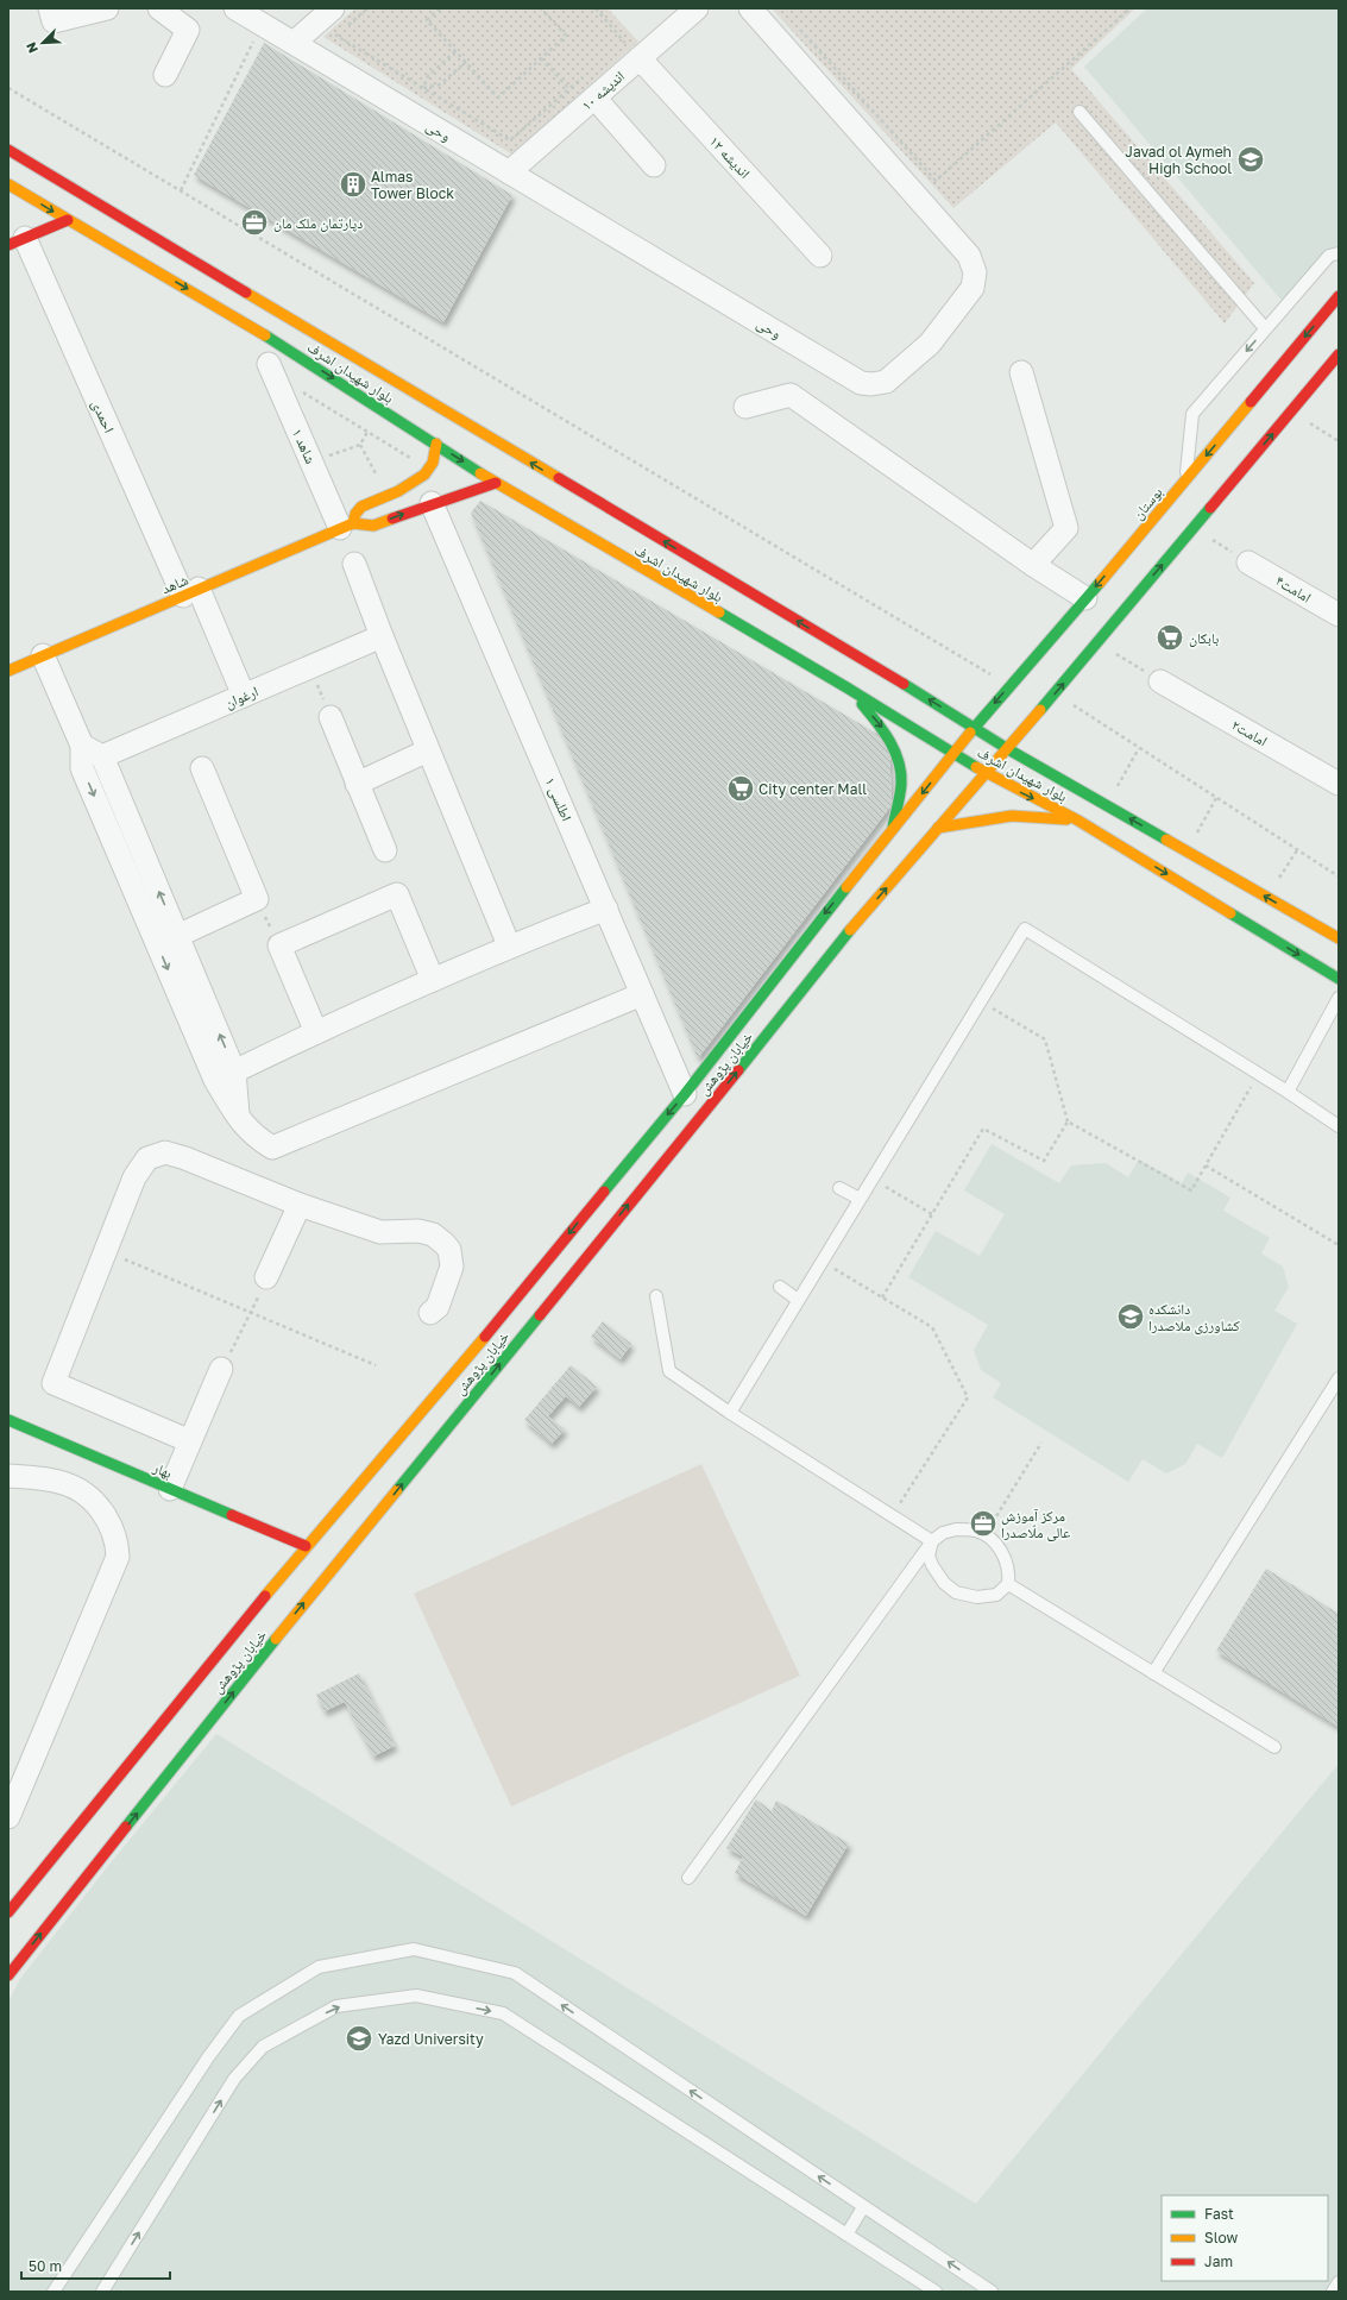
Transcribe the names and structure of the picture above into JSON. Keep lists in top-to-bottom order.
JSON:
{
  "streets": {
    "main road": [
      "بلوار شهیدان اشرف",
      "بوستان",
      "شاهد",
      "خیابان پژوهش",
      "بهار"
    ],
    "street": [
      "اندیشه ۱۰",
      "وحی",
      "اندیشه ۱۲",
      "احمدی",
      "شاهد ۱",
      "امامت۴",
      "ارغوان",
      "امامت۲",
      "اطلسی ۱"
    ]
  },
  "crossings": [
    ["اندیشه ۱۰", "وحی"],
    ["اندیشه ۱۰", "اندیشه ۱۲"],
    ["بلوار شهیدان اشرف", "بوستان"],
    ["بلوار شهیدان اشرف", "شاهد"],
    ["بلوار شهیدان اشرف", "خیابان پژوهش"],
    ["احمدی", "شاهد"],
    ["احمدی", "ارغوان"],
    ["شاهد ۱", "شاهد"],
    ["بوستان", "خیابان پژوهش"],
    ["شاهد", "اطلسی ۱"],
    ["اطلسی ۱", "خیابان پژوهش"],
    ["خیابان پژوهش", "بهار"]
  ],
  "places": {
    "school or university": ["Javad ol Aymeh High School", "دانشکده کشاورزی ملاصدرا", "Yazd University"],
    "building": ["Almas Tower Block"],
    "office": ["دپارتمان ملک مان", "مرکز آموزش عالی ملّاصدرا"],
    "supermarket": ["بابکان", "City center Mall"]
  },
  "legend": ["Fast", "Slow", "Jam"],
  "scale_bar": "50 m",
  "north": "bottom left"
}
